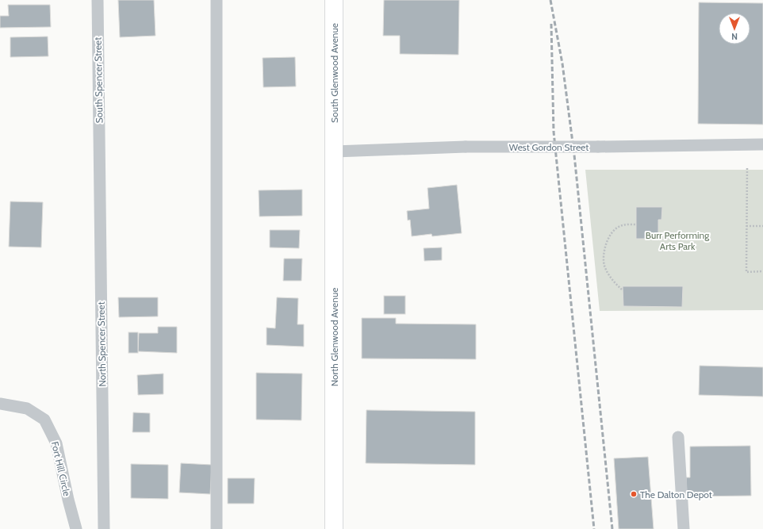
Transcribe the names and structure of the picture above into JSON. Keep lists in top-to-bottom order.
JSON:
{
  "streets": {
    "main road": ["South Glenwood Avenue", "North Glenwood Avenue"],
    "street": [
      "South Spencer Street",
      "West Gordon Street",
      "North Spencer Street",
      "Fort Hill Circle"
    ]
  },
  "crossings": [
    ["South Glenwood Avenue", "West Gordon Street"],
    ["South Glenwood Avenue", "North Glenwood Avenue"],
    ["South Spencer Street", "North Spencer Street"],
    ["West Gordon Street", "North Glenwood Avenue"]
  ],
  "parks": ["Burr Performing Arts Park"],
  "places": ["The Dalton Depot"],
  "north": "bottom"
}
